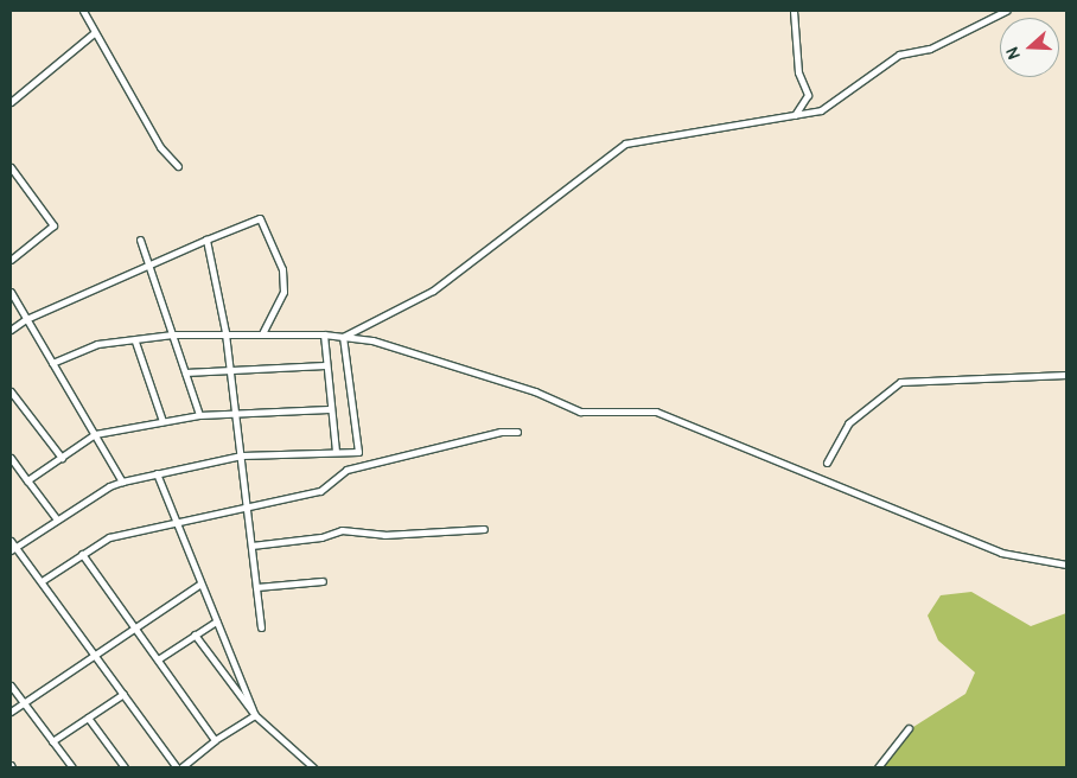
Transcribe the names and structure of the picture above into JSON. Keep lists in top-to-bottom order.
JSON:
{
  "north": "left"
}
